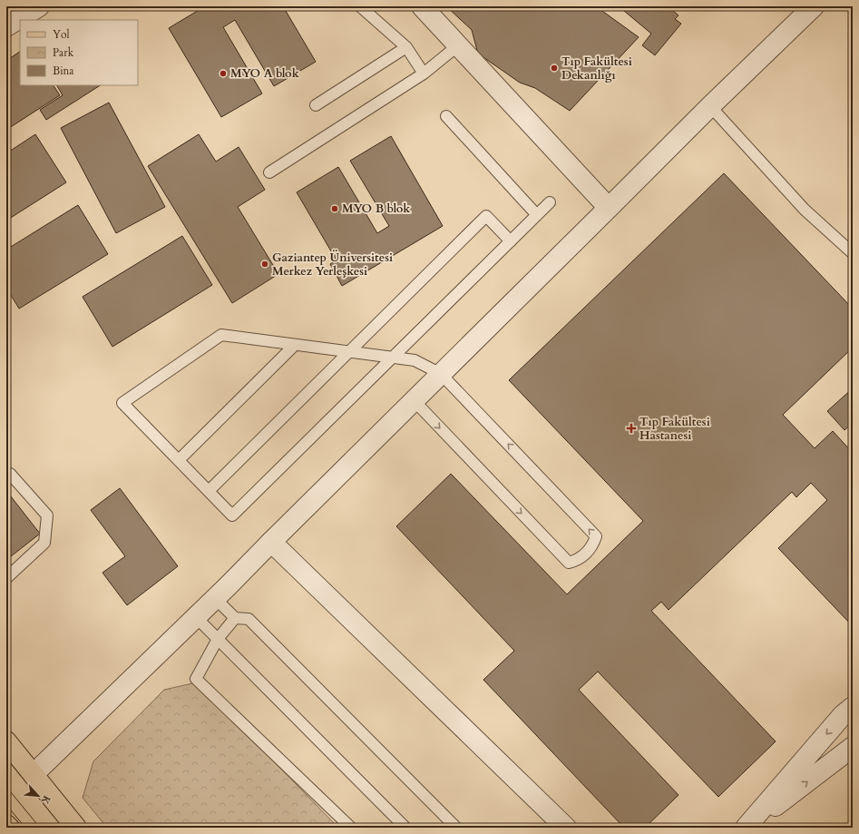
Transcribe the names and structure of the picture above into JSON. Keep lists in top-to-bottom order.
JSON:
{
  "places": {
    "other": [
      "Tıp Fakültesi Dekanlığı",
      "MYO A blok",
      "MYO B blok",
      "Gaziantep Üniversitesi Merkez Yerleşkesi"
    ],
    "health": ["Tıp Fakültesi Hastanesi"]
  },
  "legend": ["Yol", "Park", "Bina"],
  "north": "bottom right"
}
